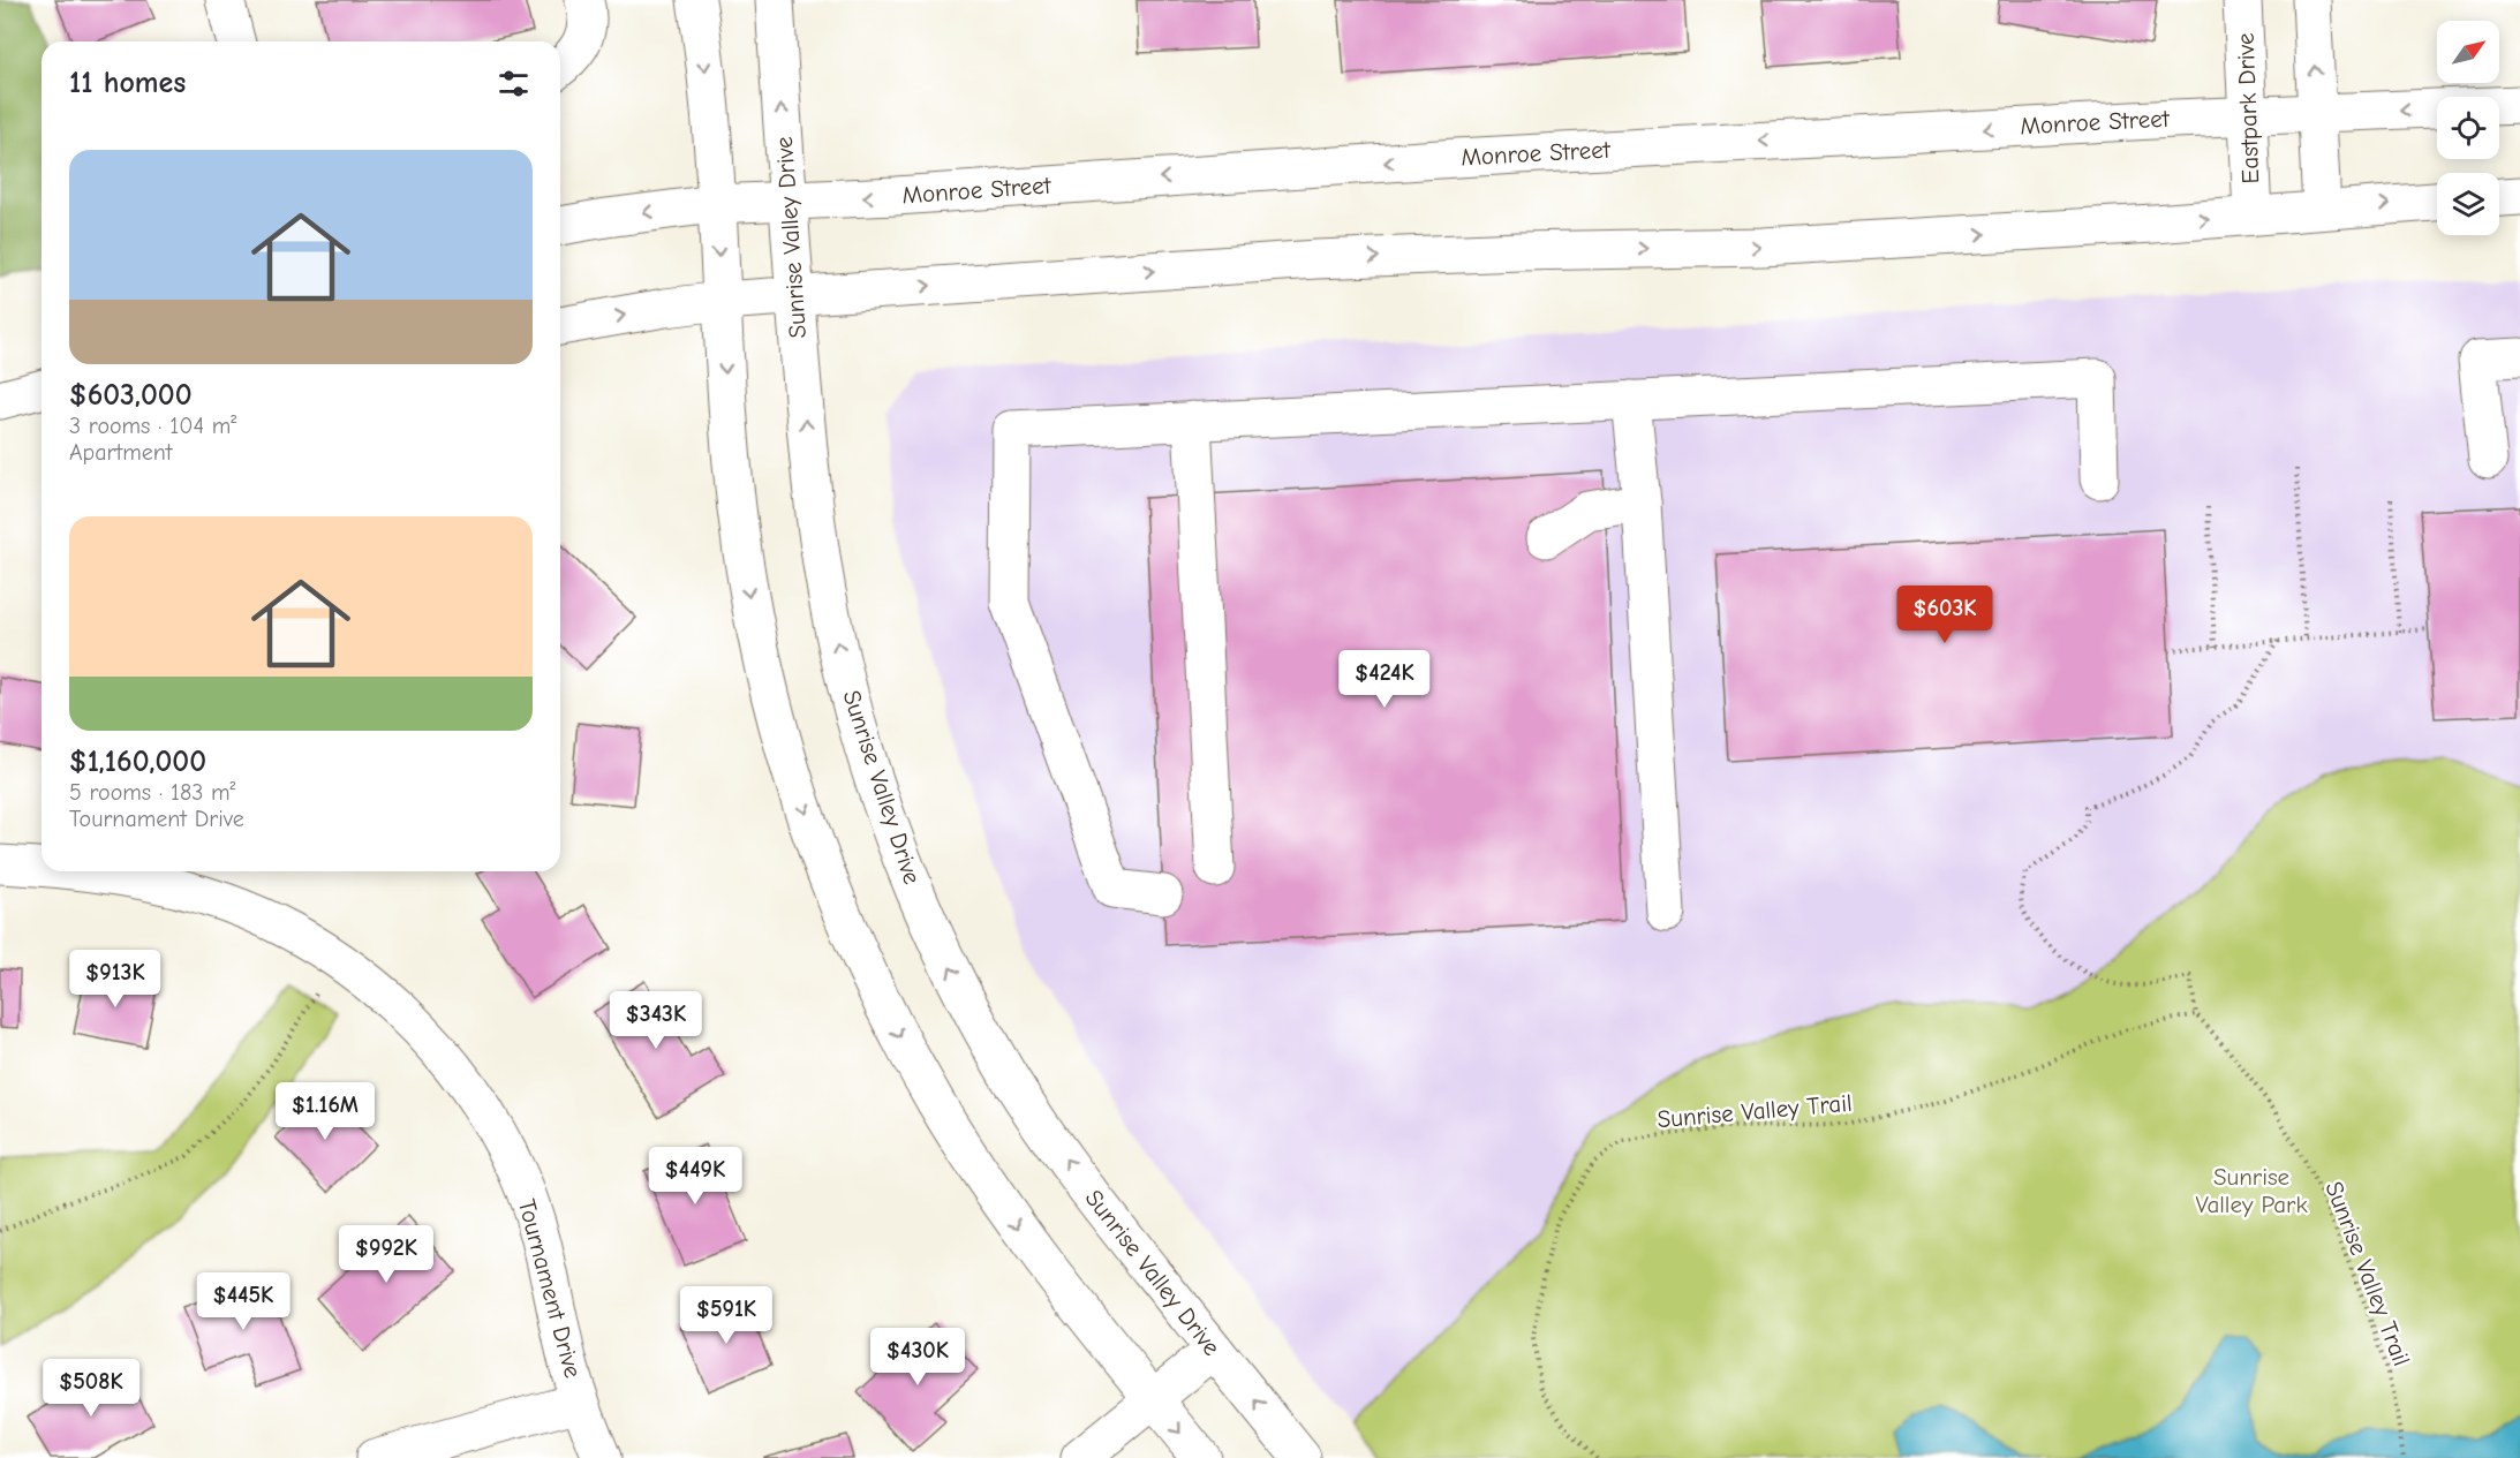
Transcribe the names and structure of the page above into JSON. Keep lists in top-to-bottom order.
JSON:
{
  "streets": {
    "main road": [
      "Eastpark Drive",
      "Monroe Street",
      "Sunrise Valley Drive",
      "Tournament Drive"
    ],
    "path": ["Sunrise Valley Trail"]
  },
  "crossings": [
    ["Eastpark Drive", "Monroe Street"],
    ["Monroe Street", "Sunrise Valley Drive"]
  ],
  "parks": ["Sunrise Valley Park"],
  "north": "top right",
  "page": {
    "heading": "11 homes",
    "list": [
      {
        "name": "$603,000",
        "note": "3 rooms · 104 m² · Apartment"
      },
      {
        "name": "$1,160,000",
        "note": "5 rooms · 183 m² · Tournament Drive"
      }
    ],
    "price": [
      "$603K",
      "$424K",
      "$913K",
      "$343K",
      "$1.16M",
      "$449K",
      "$992K",
      "$445K",
      "$591K",
      "$430K",
      "$508K"
    ]
  }
}
